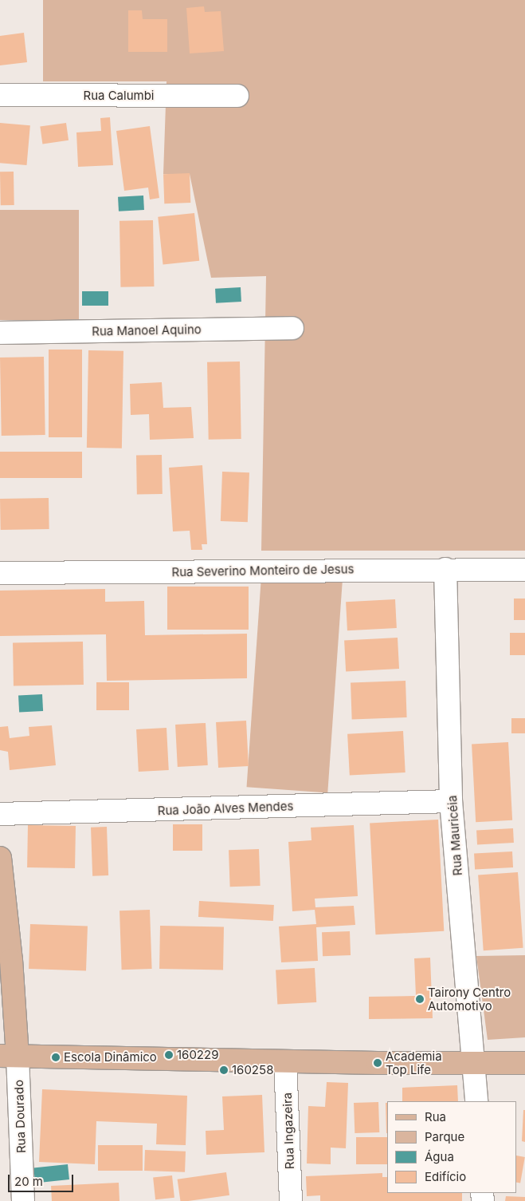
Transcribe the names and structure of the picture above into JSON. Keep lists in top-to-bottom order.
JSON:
{
  "streets": {
    "street": [
      "Rua Calumbi",
      "Rua Manoel Aquino",
      "Rua Severino Monteiro de Jesus",
      "Rua João Alves Mendes",
      "Rua Mauricéia",
      "Rua Dourado",
      "Rua Ingazeira"
    ]
  },
  "crossings": [
    ["Rua Severino Monteiro de Jesus", "Rua Mauricéia"],
    ["Rua João Alves Mendes", "Rua Mauricéia"]
  ],
  "places": [
    "Tairony Centro Automotivo",
    "160229",
    "Escola Dinâmico",
    "Academia Top Life",
    "160258"
  ],
  "legend": [
    "Rua",
    "Parque",
    "Água",
    "Edifício"
  ],
  "scale_bar": "20 m"
}
